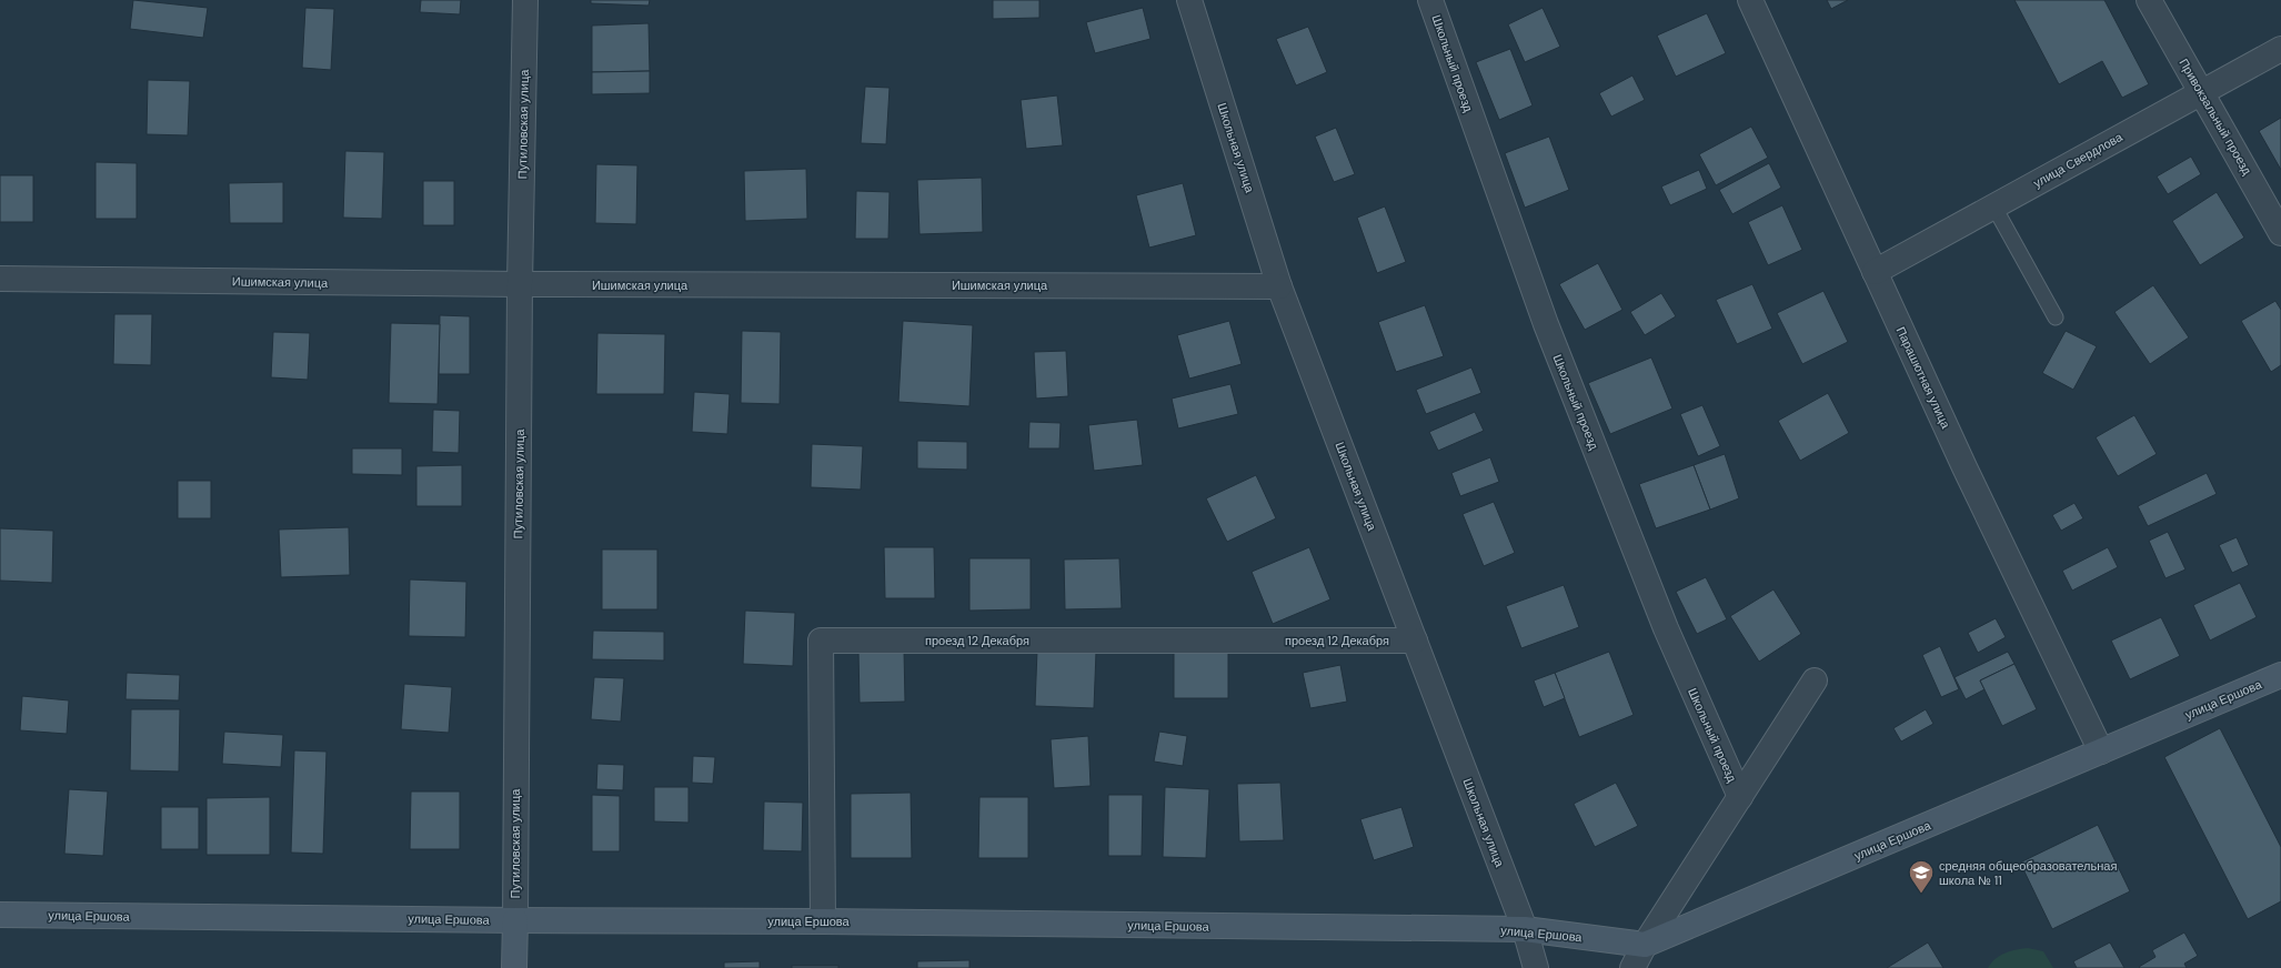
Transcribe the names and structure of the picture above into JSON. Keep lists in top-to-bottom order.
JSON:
{
  "streets": {
    "street": [
      "Школьный проезд",
      "Привокзальный проезд",
      "Путиловская улица",
      "Школьная улица",
      "улица Свердлова",
      "Ишимская улица",
      "Парашютная улица",
      "проезд 12 Декабря",
      "улица Ершова"
    ]
  },
  "crossings": [
    ["Привокзальный проезд", "улица Свердлова"],
    ["Путиловская улица", "Ишимская улица"],
    ["Путиловская улица", "улица Ершова"],
    ["Школьная улица", "Ишимская улица"],
    ["Школьная улица", "проезд 12 Декабря"],
    ["Школьная улица", "улица Ершова"],
    ["улица Свердлова", "Парашютная улица"],
    ["Парашютная улица", "улица Ершова"],
    ["проезд 12 Декабря", "улица Ершова"]
  ],
  "places": {
    "school or university": ["средняя общеобразовательная школа № 11"]
  }
}
